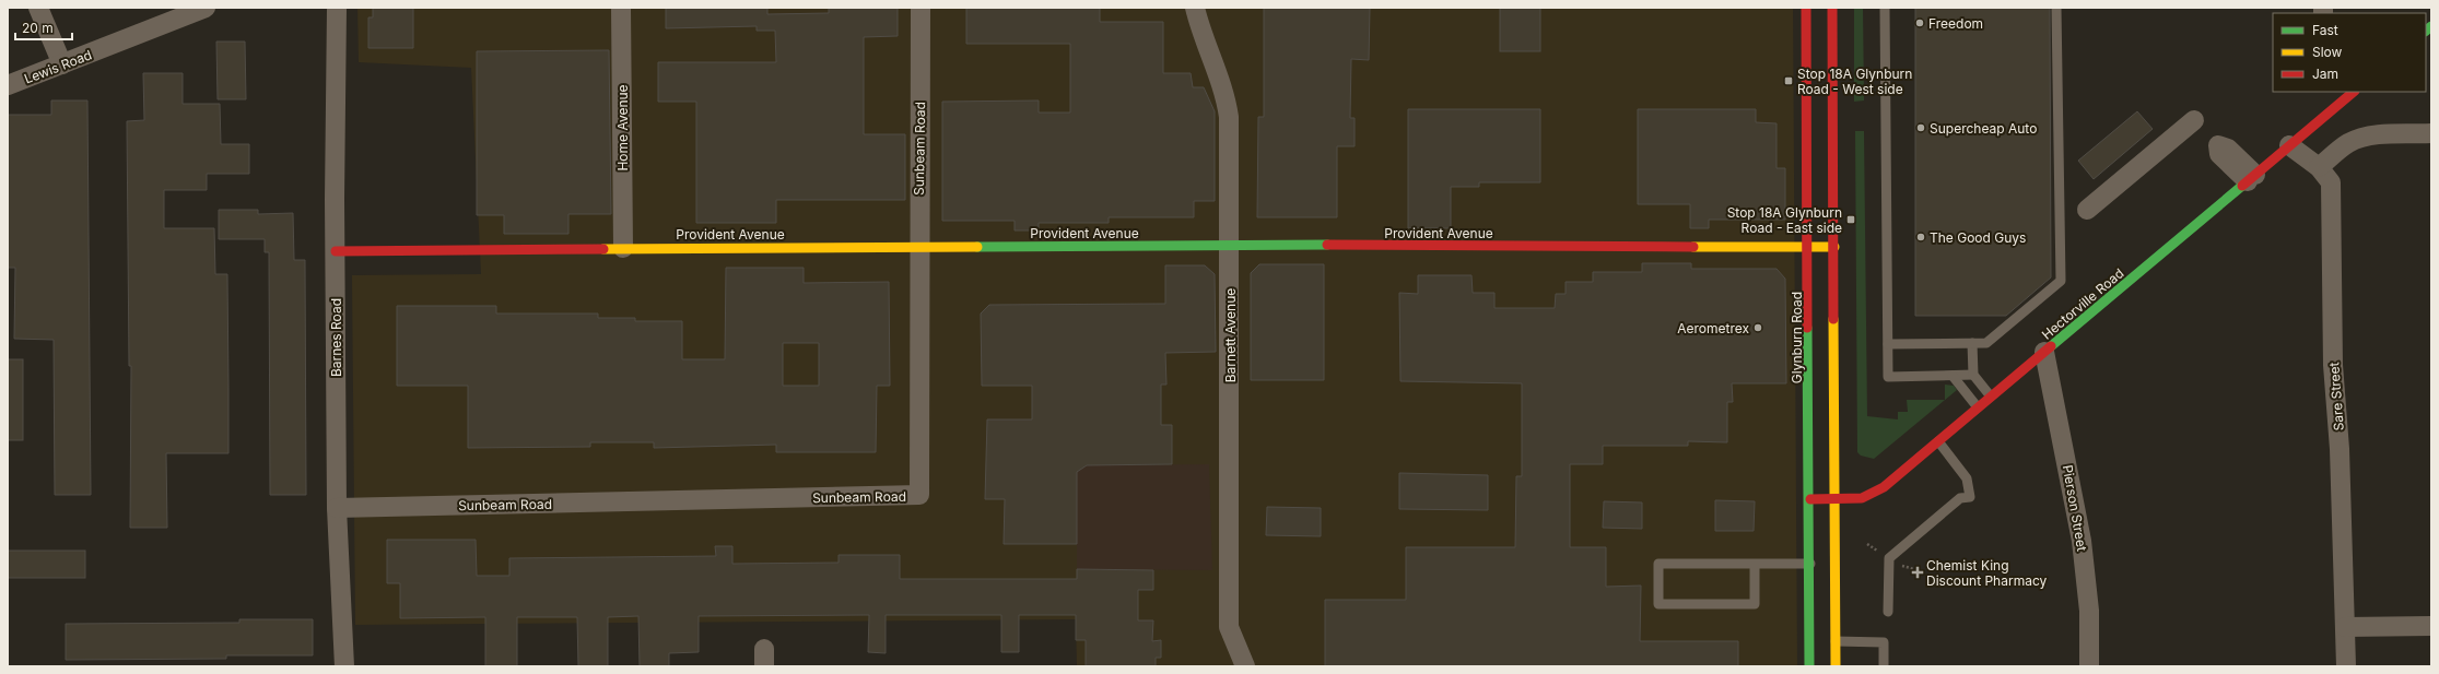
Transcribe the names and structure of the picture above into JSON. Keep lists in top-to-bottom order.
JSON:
{
  "streets": {
    "street": [
      "Lewis Road",
      "Home Avenue",
      "Sunbeam Road",
      "Provident Avenue",
      "Hectorville Road",
      "Barnett Avenue",
      "Barnes Road",
      "Glynburn Road",
      "Sare Street",
      "Pierson Street"
    ]
  },
  "crossings": [
    ["Home Avenue", "Provident Avenue"],
    ["Sunbeam Road", "Provident Avenue"],
    ["Sunbeam Road", "Barnes Road"],
    ["Provident Avenue", "Barnett Avenue"],
    ["Provident Avenue", "Barnes Road"],
    ["Provident Avenue", "Glynburn Road"],
    ["Hectorville Road", "Glynburn Road"],
    ["Hectorville Road", "Sare Street"],
    ["Hectorville Road", "Pierson Street"]
  ],
  "places": {
    "other": [
      "Freedom",
      "Supercheap Auto",
      "The Good Guys",
      "Aerometrex"
    ],
    "transit": ["Stop 18A Glynburn Road - West side", "Stop 18A Glynburn Road - East side"],
    "health": ["Chemist King Discount Pharmacy"]
  },
  "legend": ["Fast", "Slow", "Jam"],
  "scale_bar": "20 m"
}
